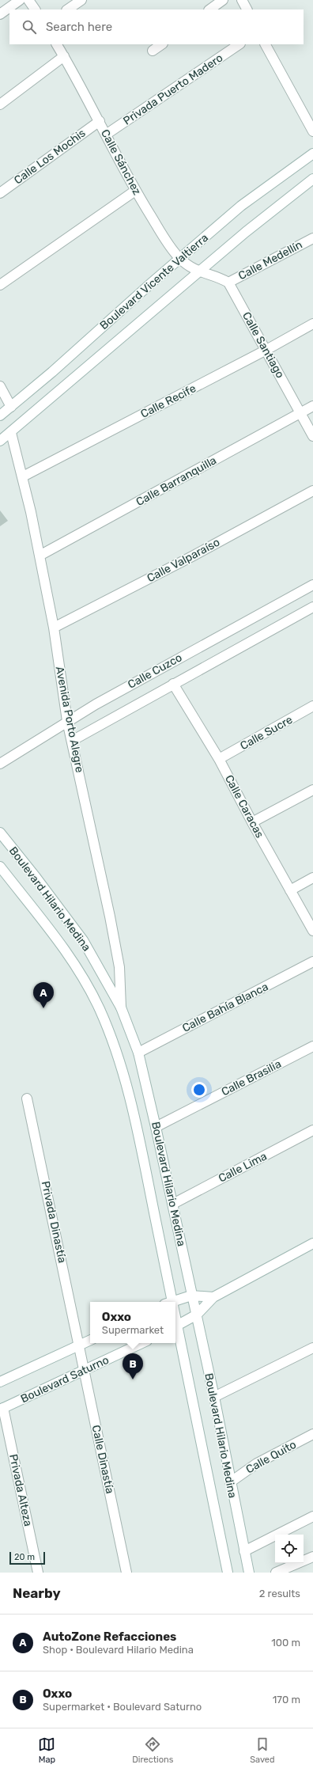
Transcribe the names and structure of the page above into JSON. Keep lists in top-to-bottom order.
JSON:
{
  "streets": {
    "street": [
      "Privada Puerto Madero",
      "Calle Los Mochis",
      "Calle Sánchez",
      "Calle Medellín",
      "Boulevard Vicente Valtierra",
      "Calle Santiago",
      "Calle Recife",
      "Calle Barranquilla",
      "Calle Valparaíso",
      "Calle Cuzco",
      "Avenida Porto Alegre",
      "Calle Sucre",
      "Calle Caracas",
      "Boulevard Hilario Medina",
      "Calle Bahía Blanca",
      "Calle Brasilia",
      "Calle Lima",
      "Privada Dinastía",
      "Boulevard Saturno",
      "Calle Quito",
      "Calle Dinastía",
      "Privada Alteza"
    ]
  },
  "crossings": [
    ["Privada Puerto Madero", "Calle Sánchez"],
    ["Calle Los Mochis", "Calle Sánchez"],
    ["Calle Sánchez", "Boulevard Vicente Valtierra"],
    ["Calle Medellín", "Calle Santiago"],
    ["Boulevard Vicente Valtierra", "Avenida Porto Alegre"],
    ["Calle Santiago", "Calle Recife"],
    ["Calle Santiago", "Calle Barranquilla"],
    ["Calle Recife", "Avenida Porto Alegre"],
    ["Calle Barranquilla", "Avenida Porto Alegre"],
    ["Calle Valparaíso", "Avenida Porto Alegre"],
    ["Calle Cuzco", "Avenida Porto Alegre"],
    ["Calle Cuzco", "Calle Caracas"],
    ["Avenida Porto Alegre", "Boulevard Hilario Medina"],
    ["Calle Sucre", "Calle Caracas"],
    ["Boulevard Hilario Medina", "Calle Bahía Blanca"],
    ["Boulevard Hilario Medina", "Calle Brasilia"],
    ["Boulevard Hilario Medina", "Calle Lima"],
    ["Boulevard Hilario Medina", "Calle Quito"],
    ["Privada Dinastía", "Calle Dinastía"],
    ["Boulevard Saturno", "Calle Dinastía"],
    ["Boulevard Saturno", "Privada Alteza"]
  ],
  "scale_bar": "20 m",
  "page": {
    "search": "Search here",
    "pins": ["A", "B"],
    "popup": ["Oxxo", "Supermarket"],
    "scale": "20 m",
    "heading": ["Nearby", "2 results"],
    "list": [
      {
        "mark": "A",
        "name": "AutoZone Refacciones",
        "note": "Shop · Boulevard Hilario Medina",
        "value": "100 m"
      },
      {
        "mark": "B",
        "name": "Oxxo",
        "note": "Supermarket · Boulevard Saturno",
        "value": "170 m"
      }
    ],
    "nav": ["Map", "Directions", "Saved"]
  }
}
